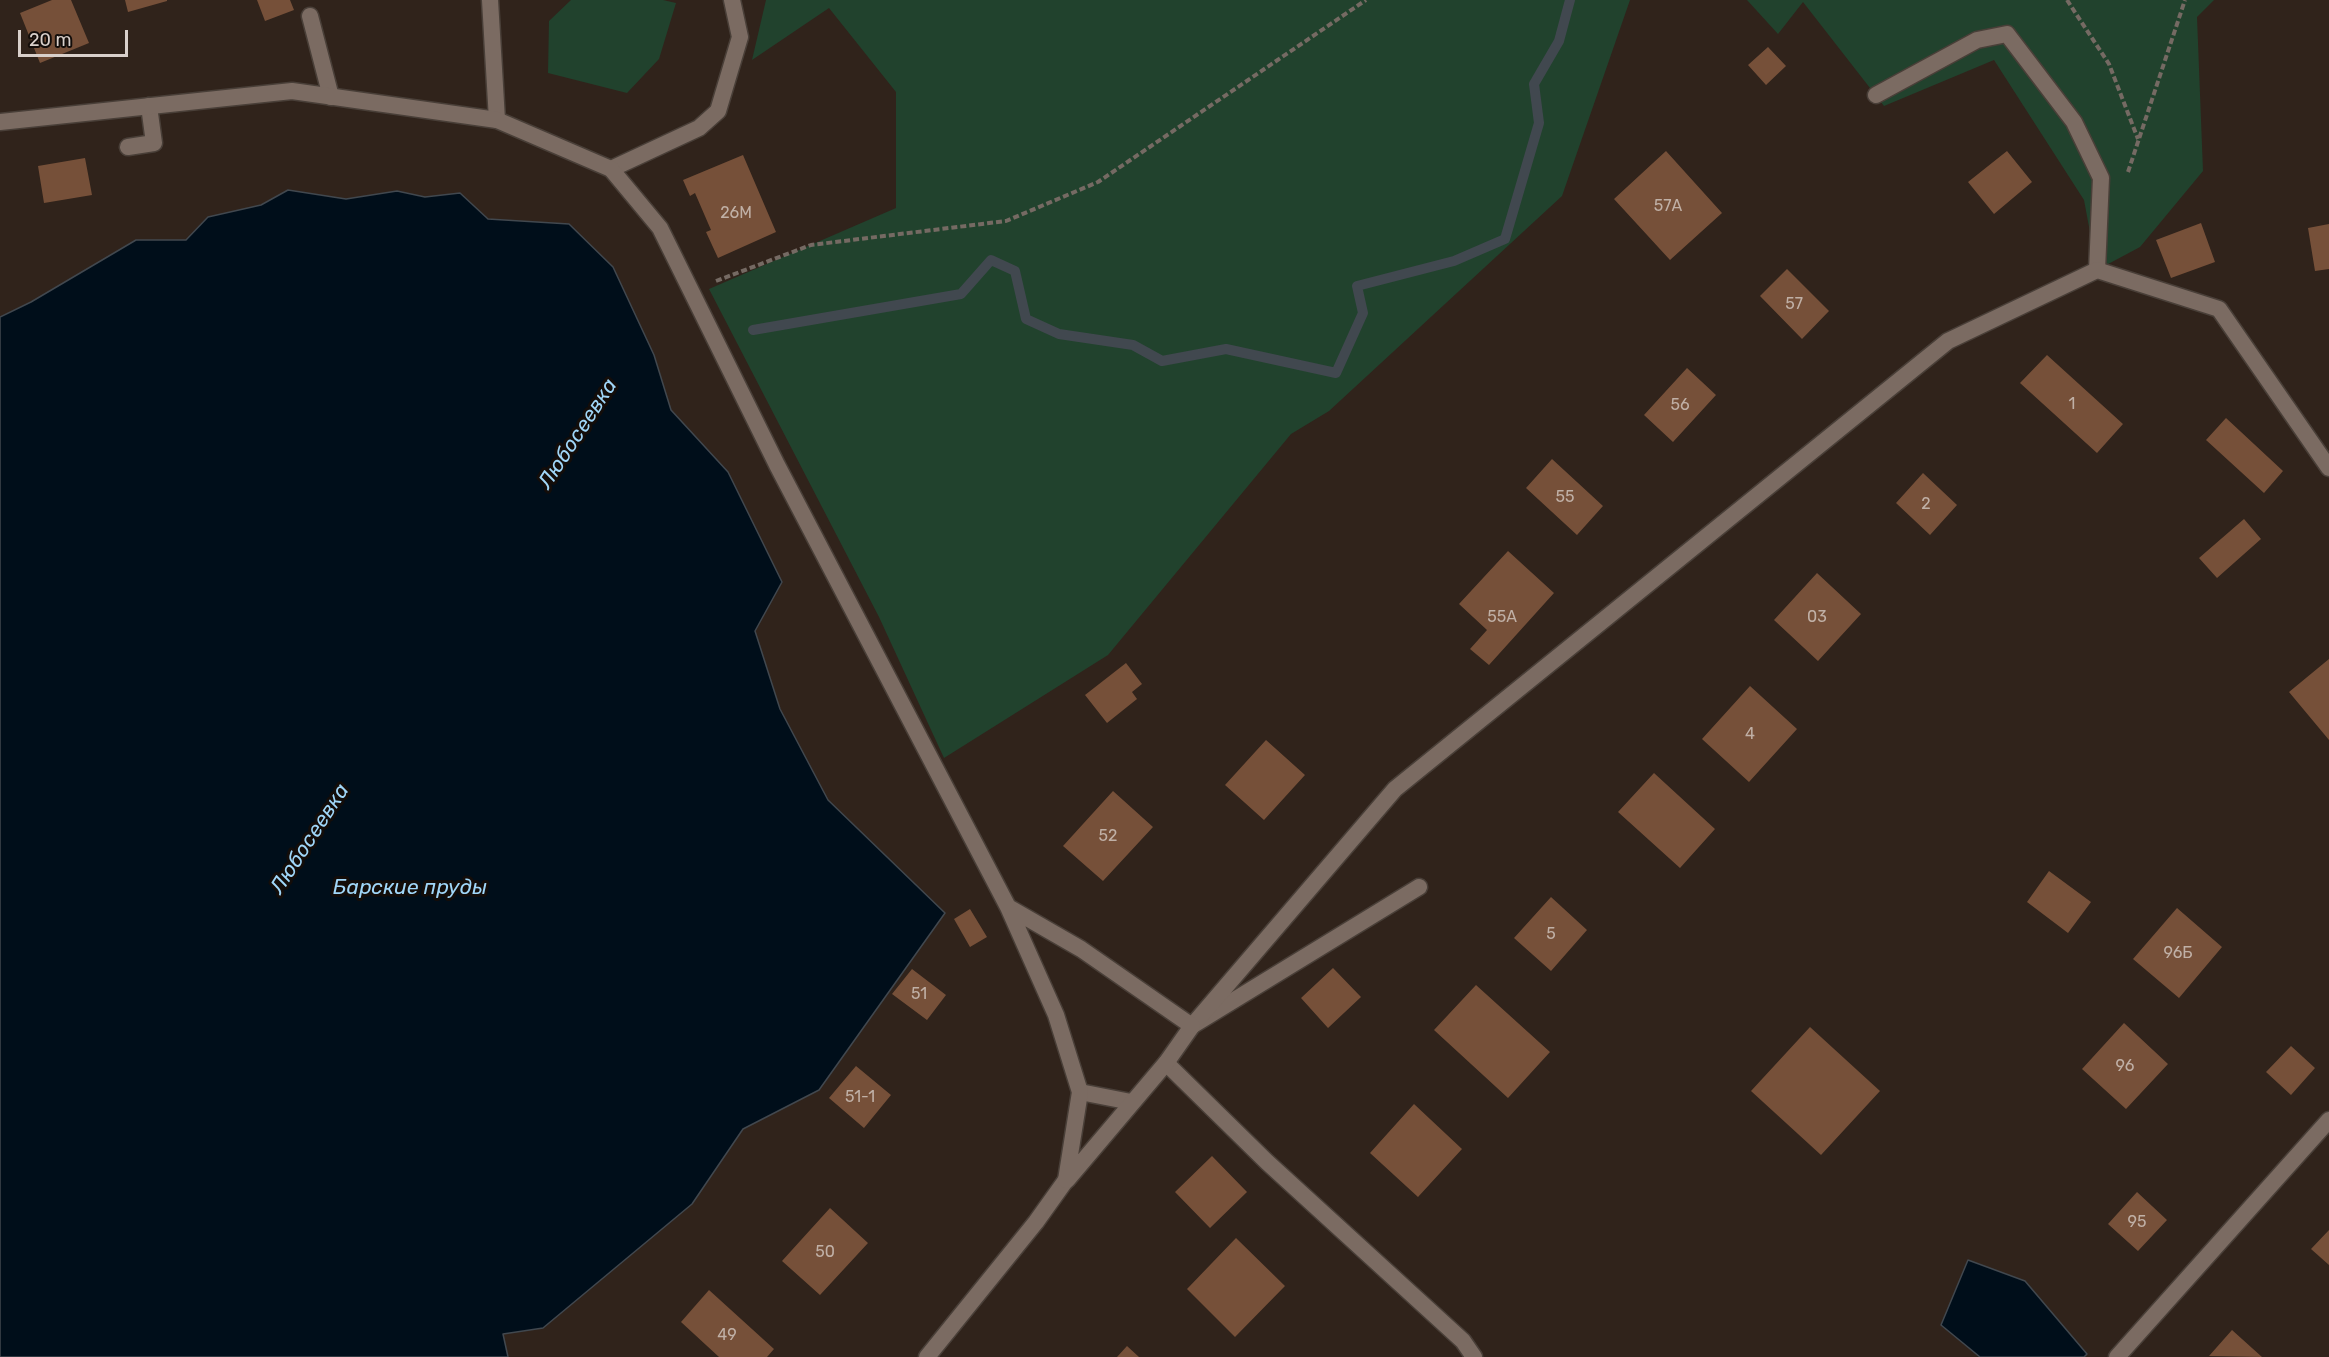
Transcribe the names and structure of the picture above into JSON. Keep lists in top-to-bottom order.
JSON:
{
  "water": ["Любосеевка", "Барские пруды"],
  "house_numbers": [
    "57А",
    "26М",
    "57",
    "1",
    "56",
    "55",
    "2",
    "55А",
    "03",
    "4",
    "52",
    "5",
    "96Б",
    "51",
    "96",
    "51-1",
    "95",
    "50",
    "49"
  ],
  "scale_bar": "20 m"
}
